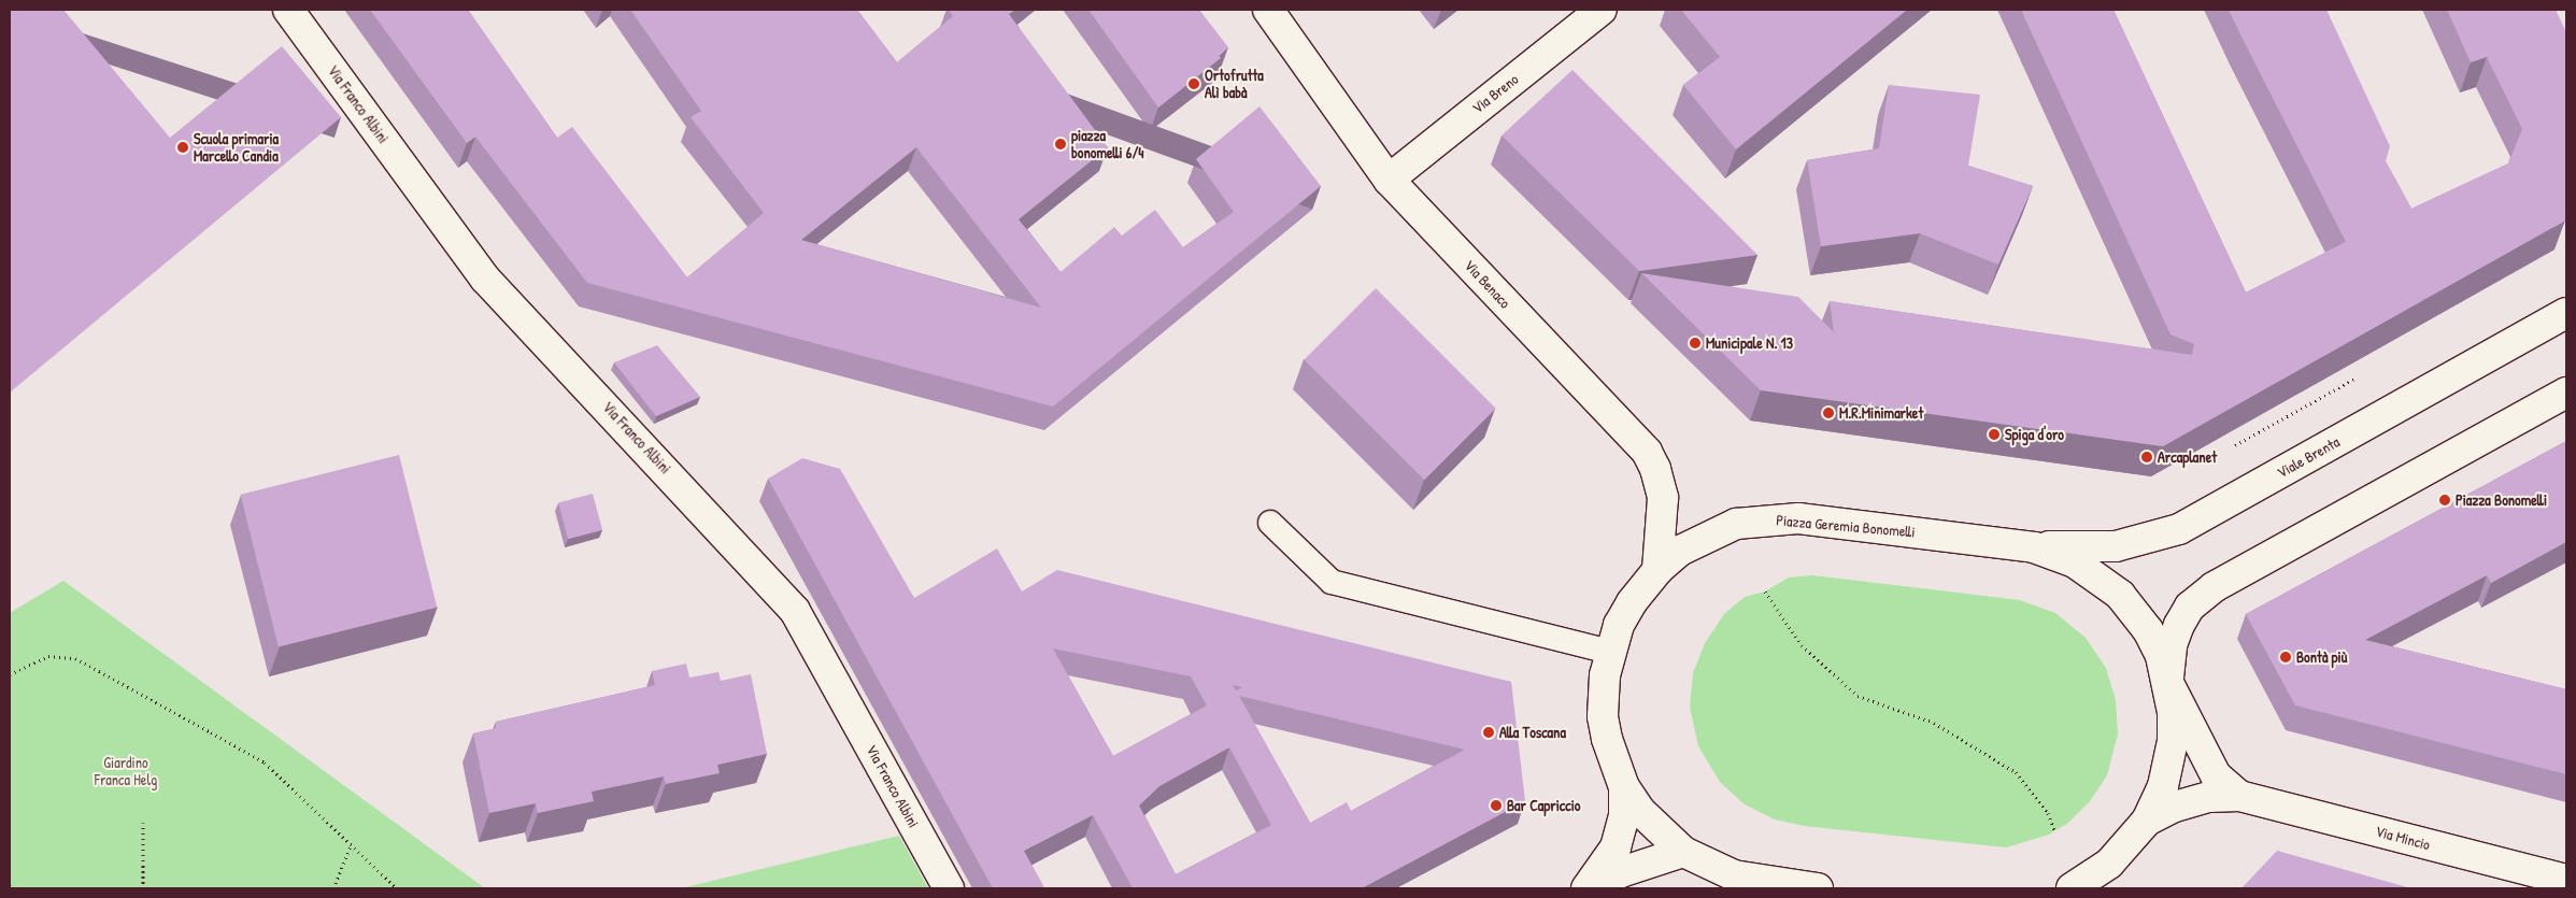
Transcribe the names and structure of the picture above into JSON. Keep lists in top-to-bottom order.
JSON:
{
  "streets": {
    "street": [
      "Via Breno",
      "Via Franco Albini",
      "Via Benaco",
      "Viale Brenta",
      "Piazza Geremia Bonomelli",
      "Via Mincio"
    ]
  },
  "crossings": [
    ["Via Breno", "Via Benaco"],
    ["Via Benaco", "Piazza Geremia Bonomelli"],
    ["Viale Brenta", "Piazza Geremia Bonomelli"],
    ["Piazza Geremia Bonomelli", "Via Mincio"]
  ],
  "parks": ["Giardino Franca Helg"],
  "places": [
    "Ortofrutta Alì babà",
    "piazza bonomelli 6/4",
    "Scuola primaria Marcello Candia",
    "Municipale N. 13",
    "M.R.Minimarket",
    "Spiga d'oro",
    "Arcaplanet",
    "Piazza Bonomelli",
    "Bontà più",
    "Alla Toscana",
    "Bar Capriccio"
  ]
}
